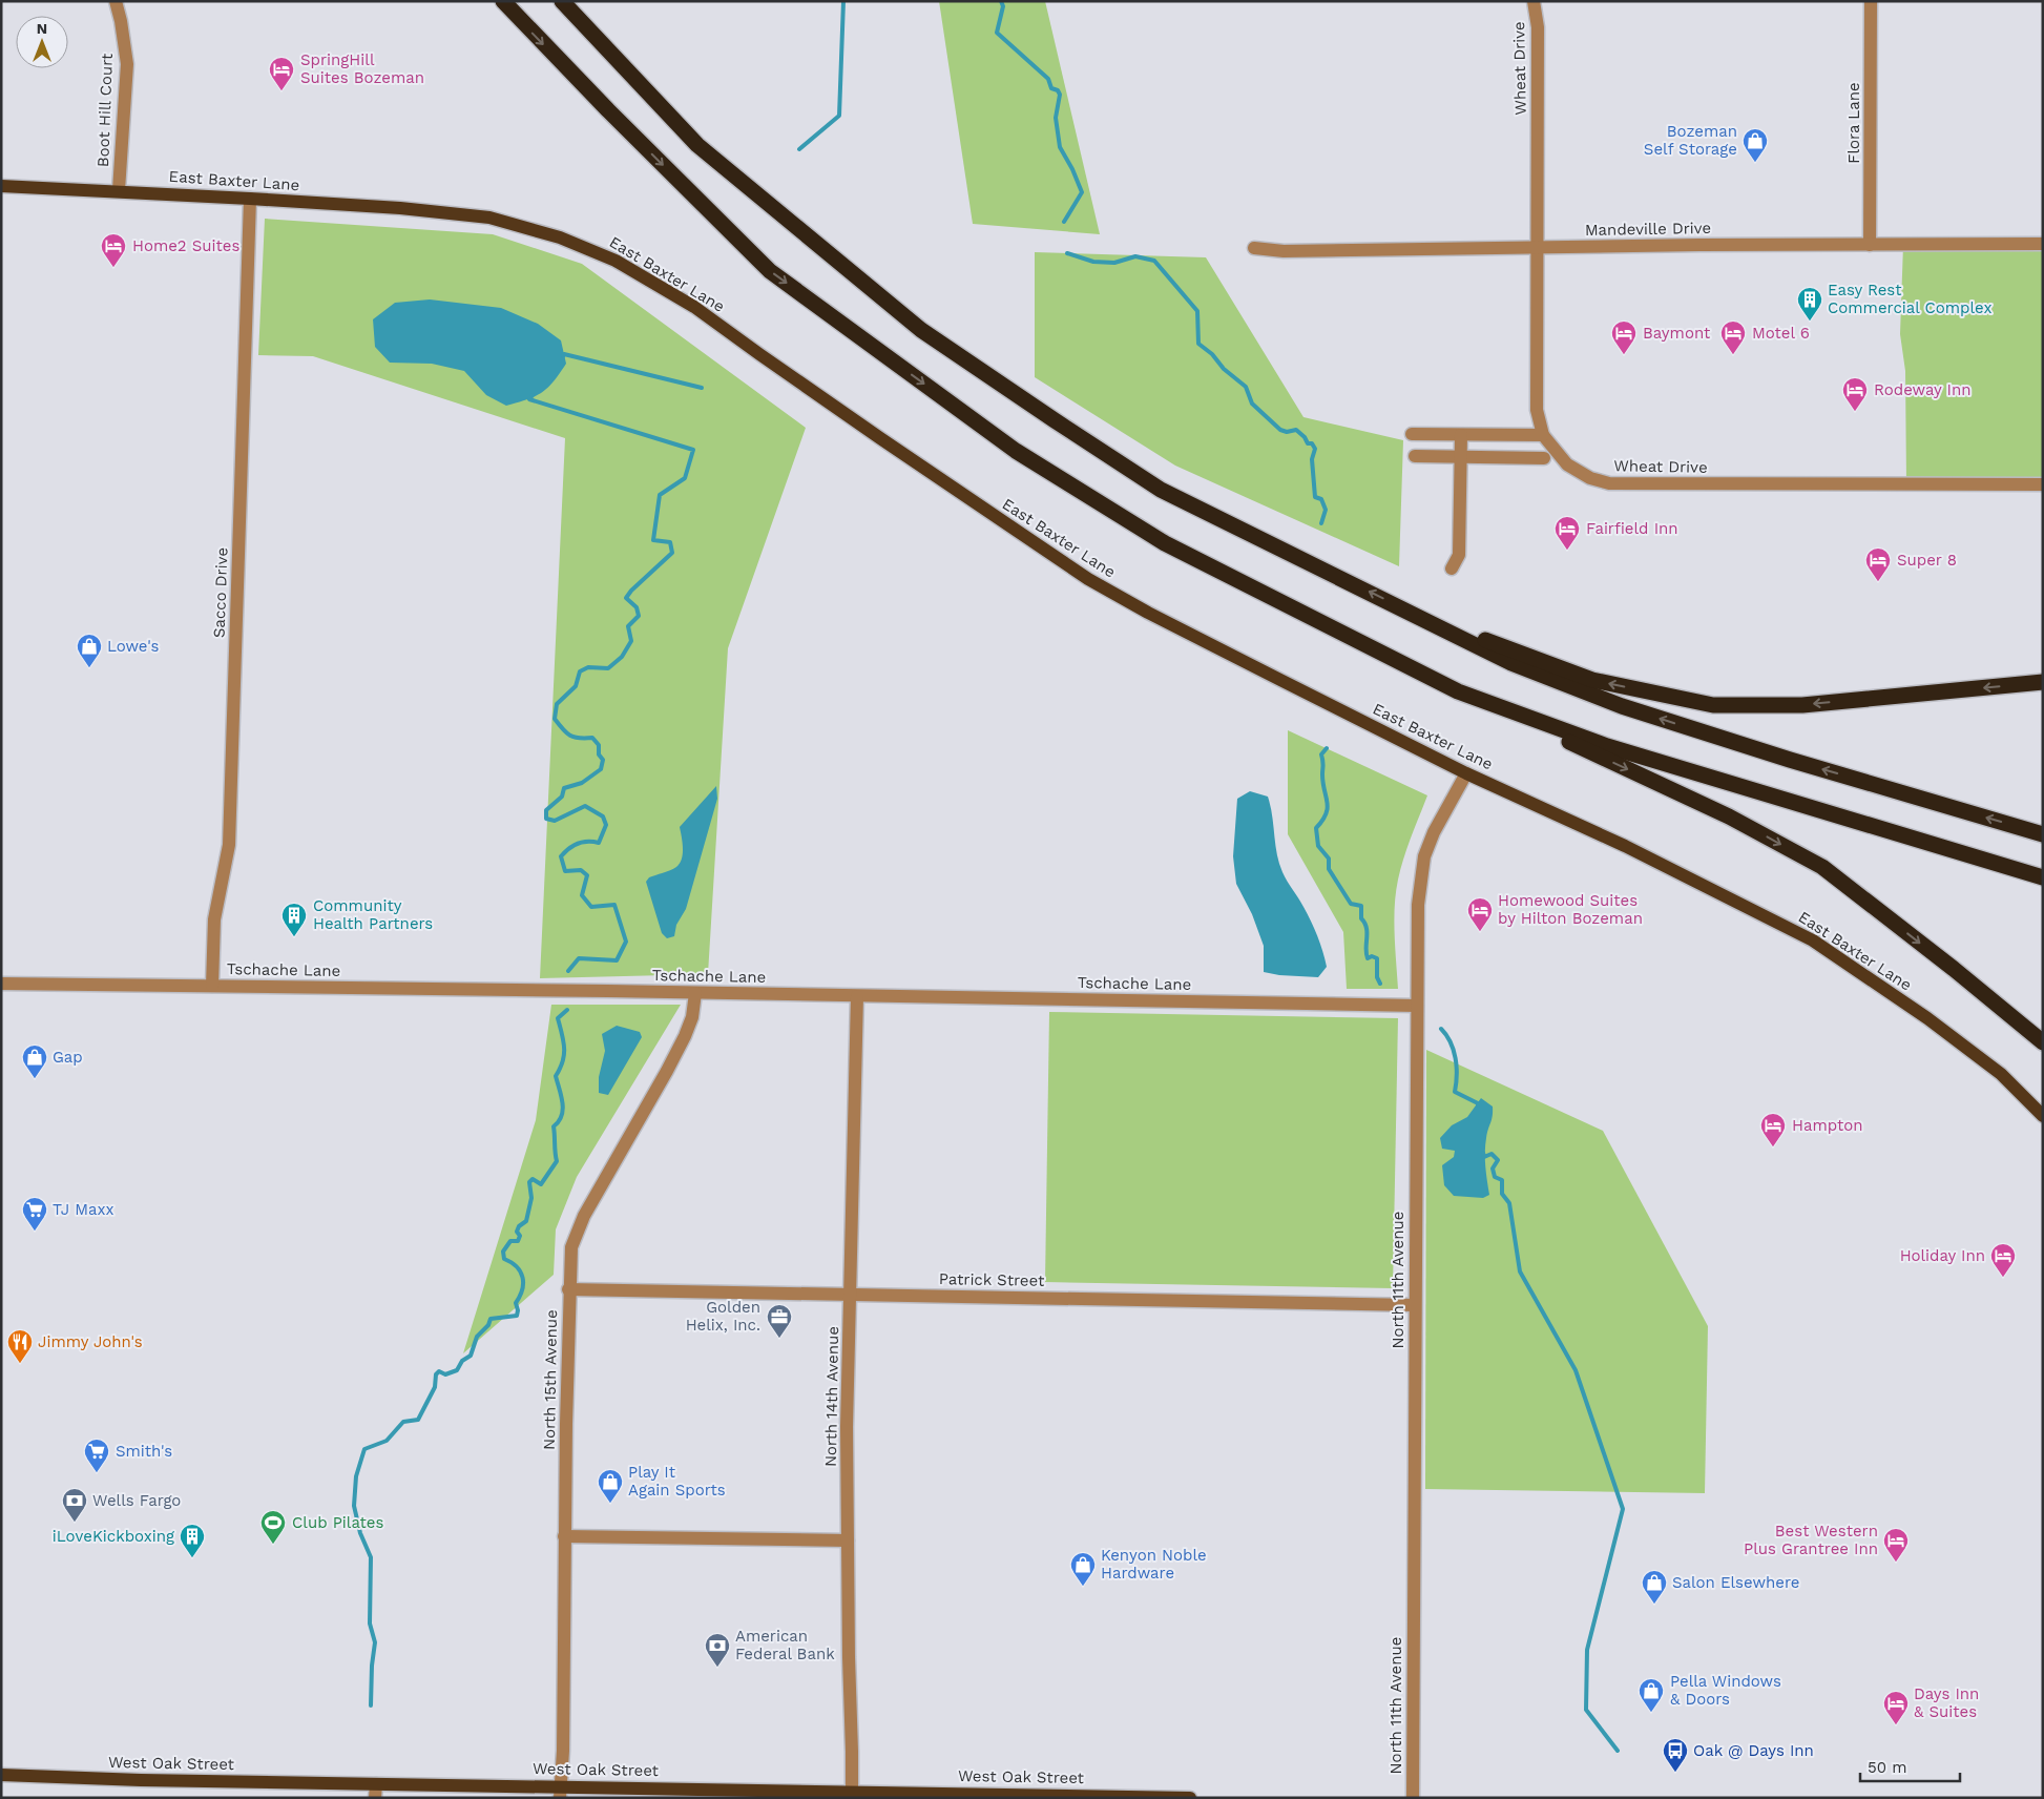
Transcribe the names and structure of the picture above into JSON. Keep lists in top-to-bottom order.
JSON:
{
  "streets": {
    "main road": ["East Baxter Lane", "West Oak Street"],
    "street": [
      "Wheat Drive",
      "Boot Hill Court",
      "Flora Lane",
      "Mandeville Drive",
      "Sacco Drive",
      "Tschache Lane",
      "Patrick Street",
      "North 11th Avenue",
      "North 15th Avenue",
      "North 14th Avenue"
    ]
  },
  "crossings": [
    ["Wheat Drive", "Mandeville Drive"],
    ["Boot Hill Court", "East Baxter Lane"],
    ["Flora Lane", "Mandeville Drive"],
    ["East Baxter Lane", "Sacco Drive"],
    ["East Baxter Lane", "North 11th Avenue"],
    ["Sacco Drive", "Tschache Lane"],
    ["Tschache Lane", "North 11th Avenue"],
    ["Tschache Lane", "North 15th Avenue"],
    ["Tschache Lane", "North 14th Avenue"],
    ["Patrick Street", "North 11th Avenue"],
    ["Patrick Street", "North 15th Avenue"],
    ["Patrick Street", "North 14th Avenue"],
    ["North 15th Avenue", "West Oak Street"],
    ["North 14th Avenue", "West Oak Street"]
  ],
  "places": {
    "hotel": [
      "SpringHill Suites Bozeman",
      "Home2 Suites",
      "Baymont",
      "Motel 6",
      "Rodeway Inn",
      "Fairfield Inn",
      "Super 8",
      "Homewood Suites by Hilton Bozeman",
      "Hampton",
      "Holiday Inn",
      "Best Western Plus Grantree Inn",
      "Days Inn & Suites"
    ],
    "shop": [
      "Bozeman Self Storage",
      "Lowe's",
      "Gap",
      "Play It Again Sports",
      "Kenyon Noble Hardware",
      "Salon Elsewhere",
      "Pella Windows & Doors"
    ],
    "building": ["Easy Rest Commercial Complex", "Community Health Partners", "iLoveKickboxing"],
    "supermarket": ["TJ Maxx", "Smith's"],
    "office": ["Golden Helix, Inc."],
    "restaurant": ["Jimmy John's"],
    "bank": ["Wells Fargo", "American Federal Bank"],
    "sports": ["Club Pilates"],
    "bus stop": ["Oak @ Days Inn"]
  },
  "scale_bar": "50 m",
  "north": "top"
}
